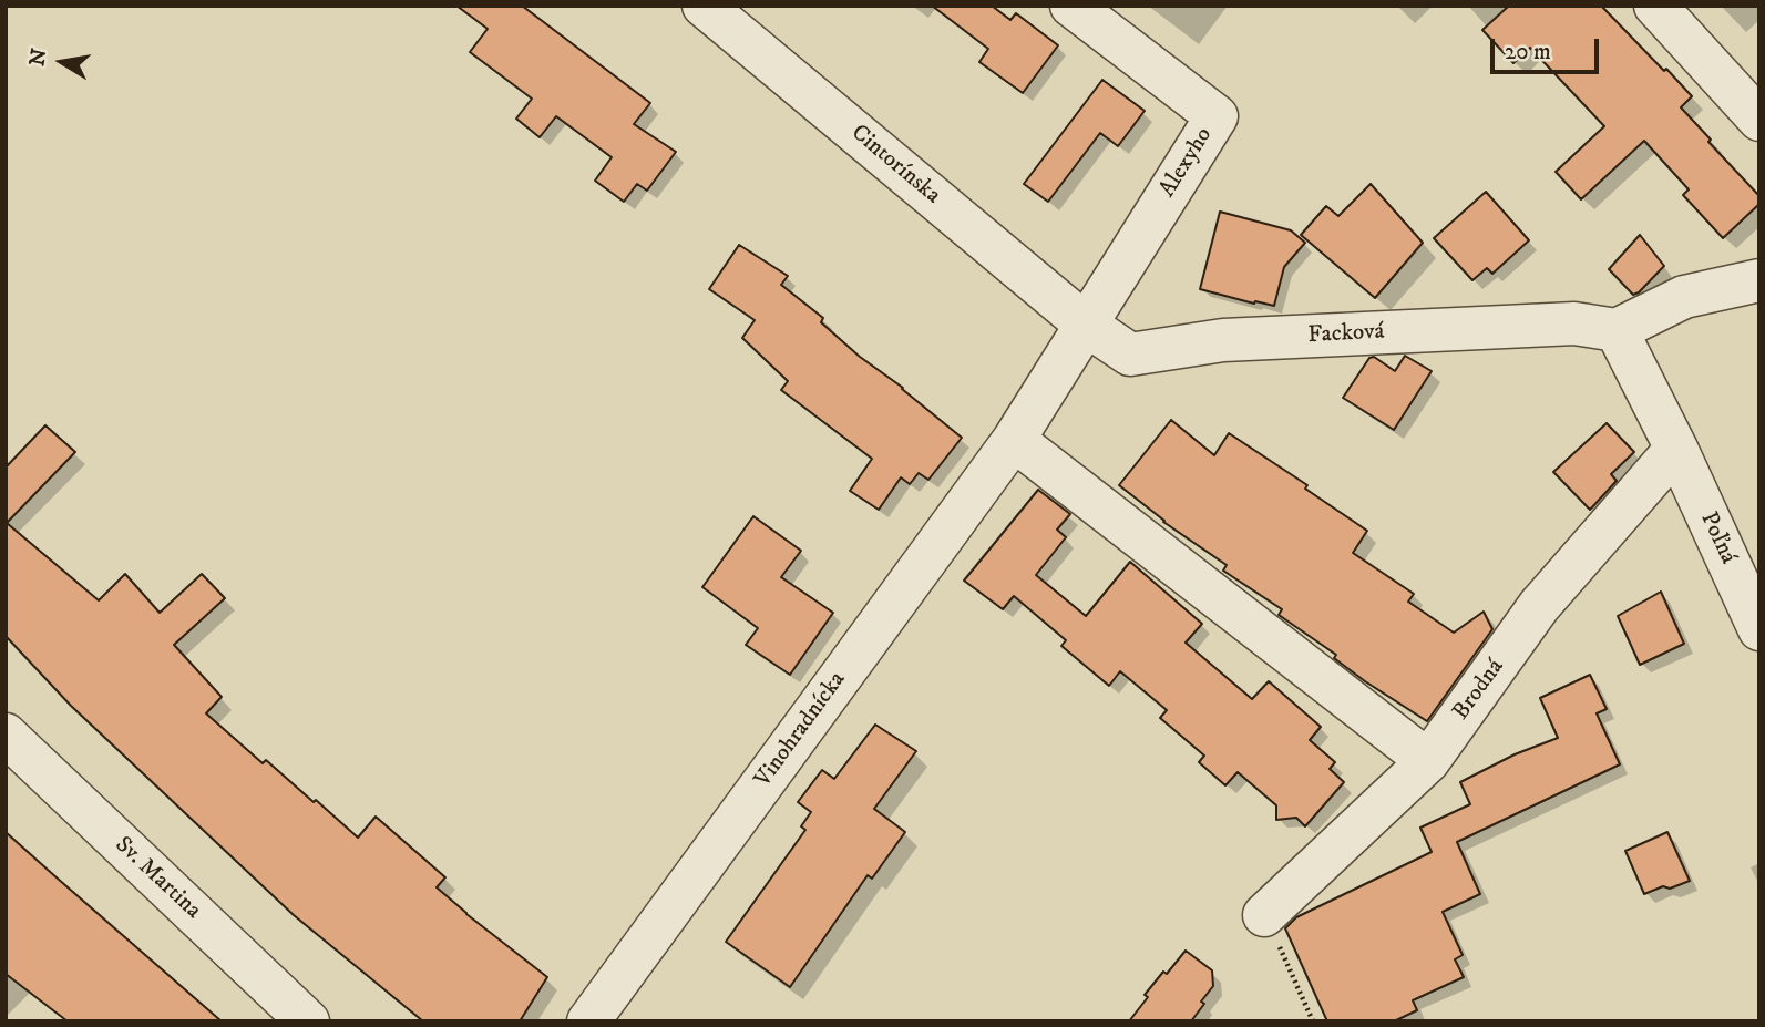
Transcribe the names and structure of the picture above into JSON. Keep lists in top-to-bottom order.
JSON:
{
  "streets": {
    "street": [
      "Alexyho",
      "Cintorínska",
      "Facková",
      "Poľná",
      "Brodná",
      "Vinohradnícka",
      "Sv. Martina"
    ]
  },
  "crossings": [
    ["Alexyho", "Cintorínska"],
    ["Alexyho", "Facková"],
    ["Alexyho", "Vinohradnícka"],
    ["Cintorínska", "Facková"],
    ["Cintorínska", "Vinohradnícka"],
    ["Facková", "Poľná"],
    ["Facková", "Vinohradnícka"],
    ["Poľná", "Brodná"]
  ],
  "scale_bar": "20 m",
  "north": "left"
}
